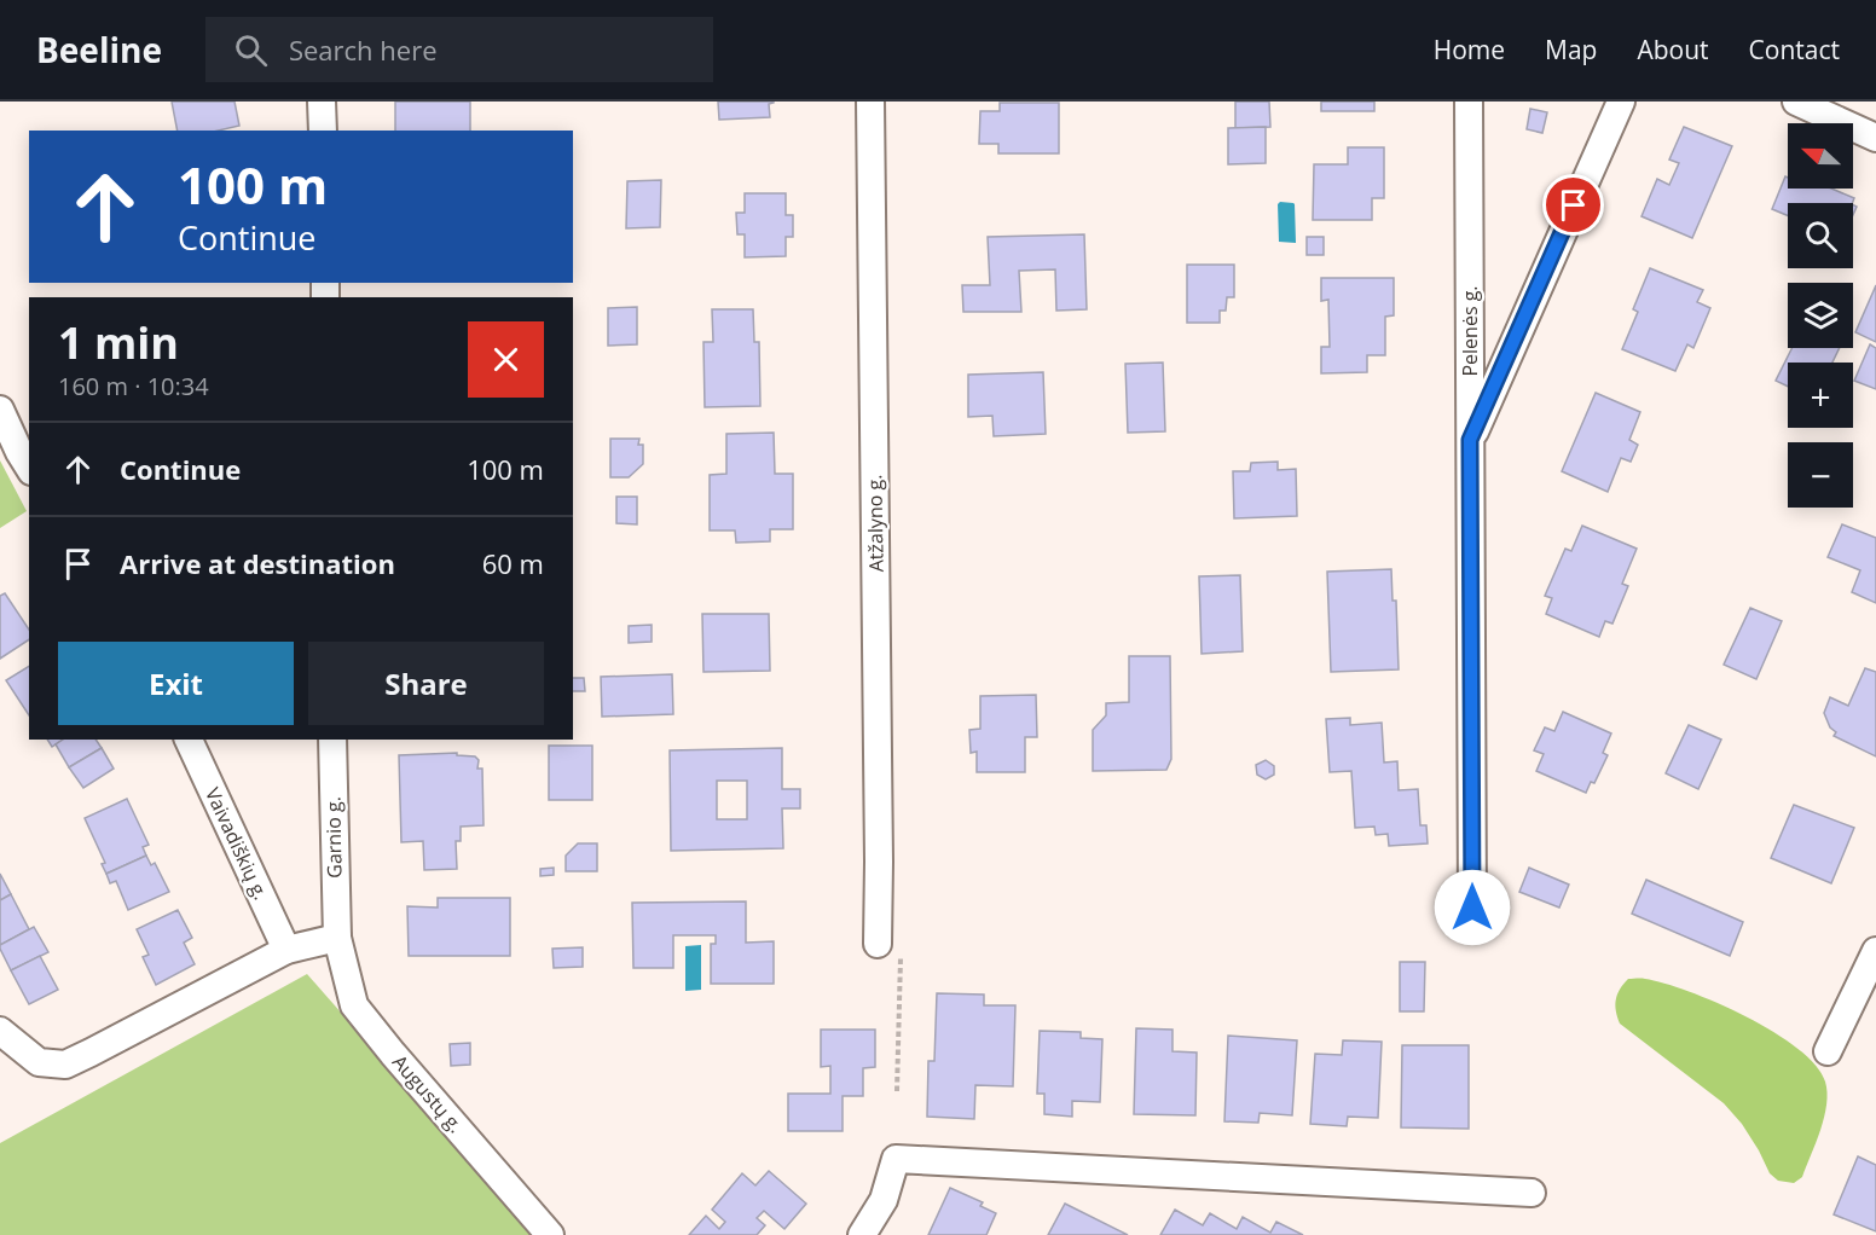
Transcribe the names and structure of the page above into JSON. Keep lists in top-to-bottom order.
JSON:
{
  "streets": {
    "street": [
      "Pelenės g.",
      "Atžalyno g.",
      "Garnio g.",
      "Vaivadiškių g.",
      "Augustų g."
    ]
  },
  "crossings": [
    ["Garnio g.", "Augustų g."]
  ],
  "north": "left",
  "page": {
    "header": "Beeline",
    "search": "Search here",
    "nav": [
      "Home",
      "Map",
      "About",
      "Contact"
    ],
    "map_buttons": ["+", "−"],
    "turn": ["100 m", "Continue"],
    "heading": ["1 min", "160 m · 10:34"],
    "list": [
      {
        "name": "Continue",
        "value": "100 m"
      },
      {
        "name": "Arrive at destination",
        "value": "60 m"
      }
    ],
    "buttons": ["Exit", "Share"]
  }
}
